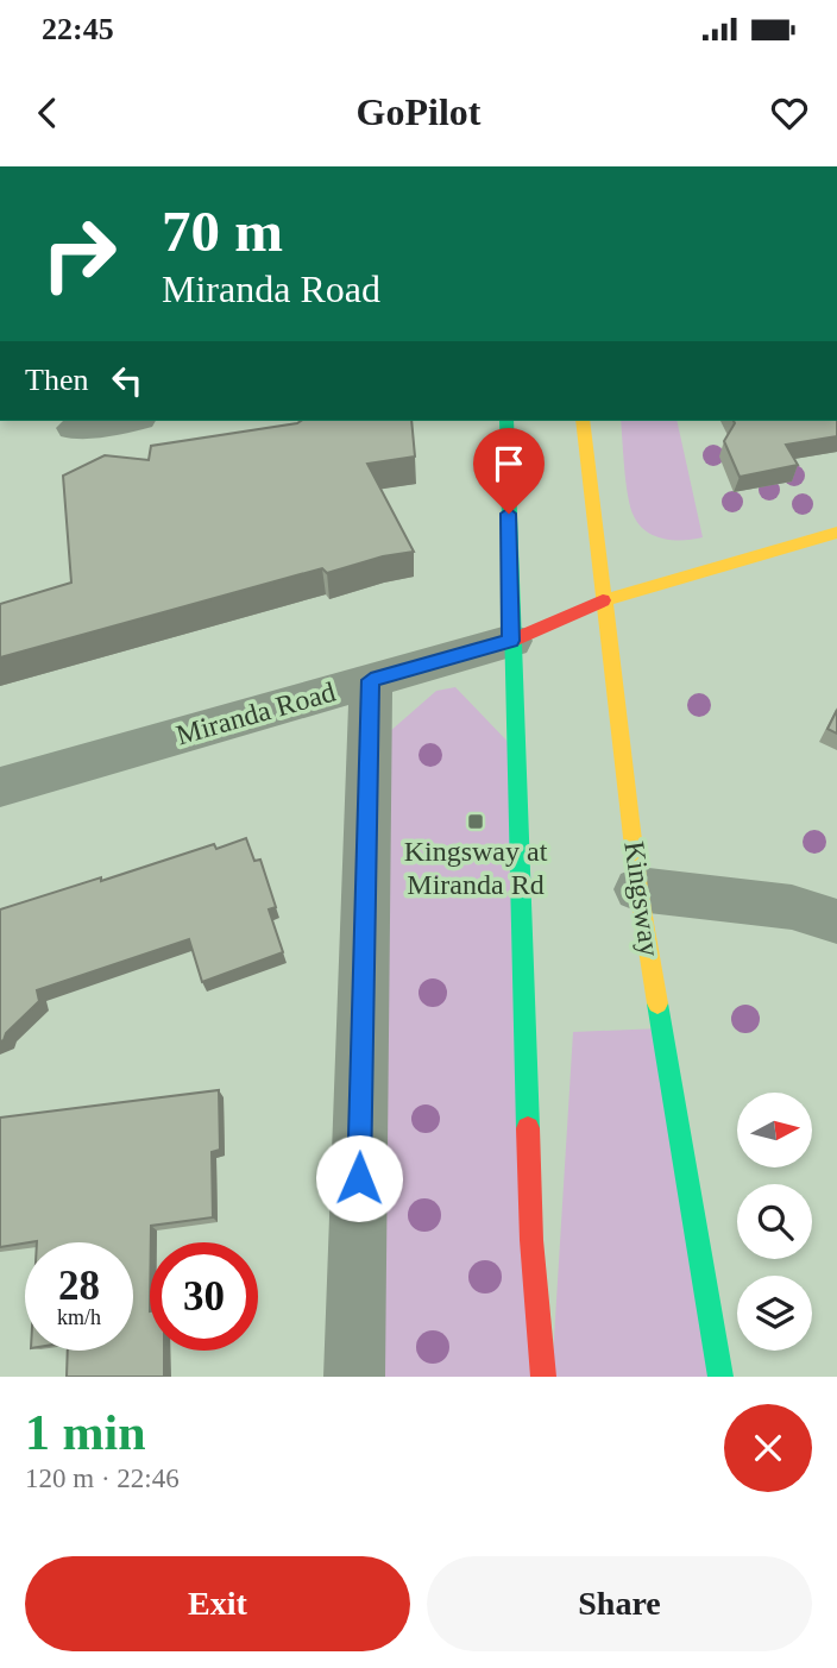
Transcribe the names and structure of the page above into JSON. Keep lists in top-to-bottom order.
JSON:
{
  "streets": {
    "main road": ["Miranda Road", "Kingsway"]
  },
  "crossings": [
    ["Miranda Road", "Kingsway"]
  ],
  "places": {
    "transit": ["Kingsway at Miranda Rd"]
  },
  "north": "right",
  "page": {
    "status": "22:45",
    "header": "GoPilot",
    "turn": ["70 m", "Miranda Road"],
    "then": "Then",
    "speed": "28 km/h",
    "limit": "30",
    "heading": ["1 min", "120 m · 22:46"],
    "buttons": ["Exit", "Share"]
  }
}
